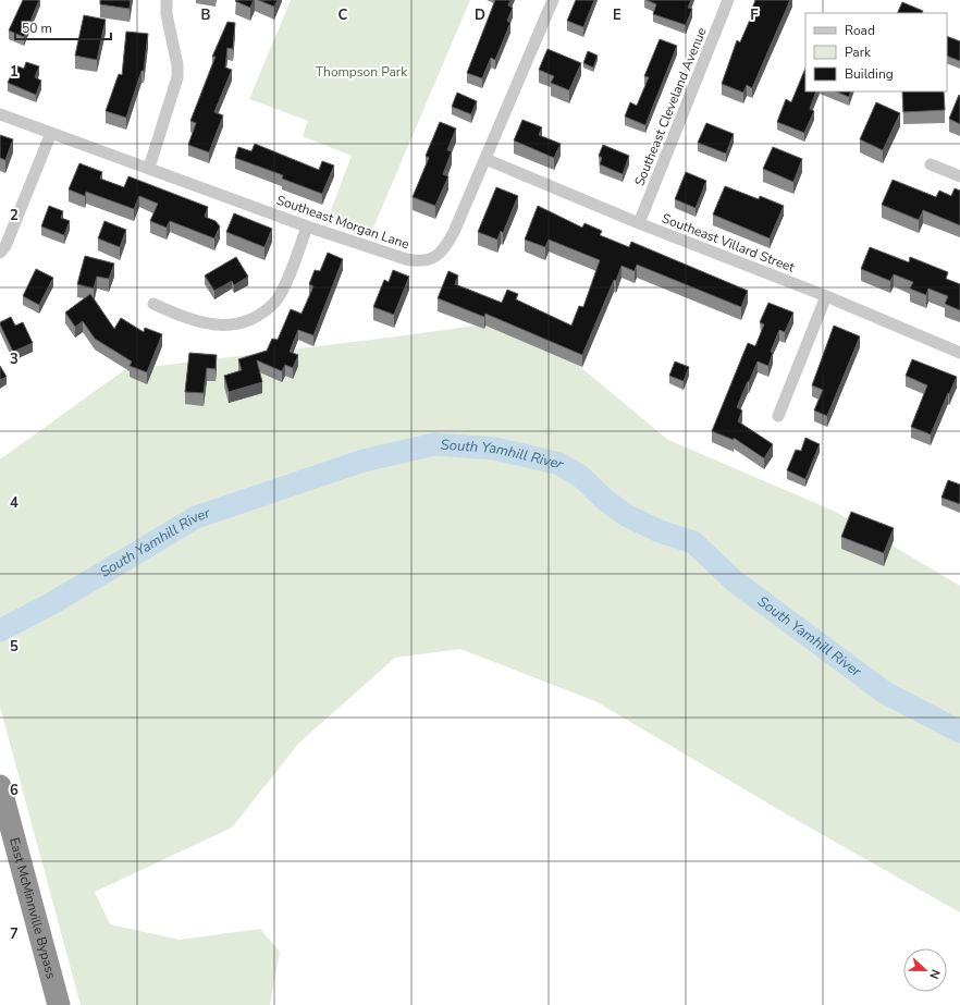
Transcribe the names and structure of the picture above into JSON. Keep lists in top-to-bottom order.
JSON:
{
  "streets": {
    "highway": ["East McMinnville Bypass"],
    "street": ["Southeast Cleveland Avenue", "Southeast Morgan Lane", "Southeast Villard Street"]
  },
  "crossings": [
    ["Southeast Cleveland Avenue", "Southeast Villard Street"],
    ["Southeast Morgan Lane", "Southeast Villard Street"]
  ],
  "water": ["South Yamhill River"],
  "parks": ["Thompson Park"],
  "legend": ["Road", "Park", "Building"],
  "scale_bar": "50 m",
  "north": "right",
  "grid": {
    "columns": [
      "B",
      "C",
      "D",
      "E",
      "F"
    ],
    "rows": [
      "1",
      "2",
      "3",
      "4",
      "5",
      "6",
      "7"
    ]
  }
}
